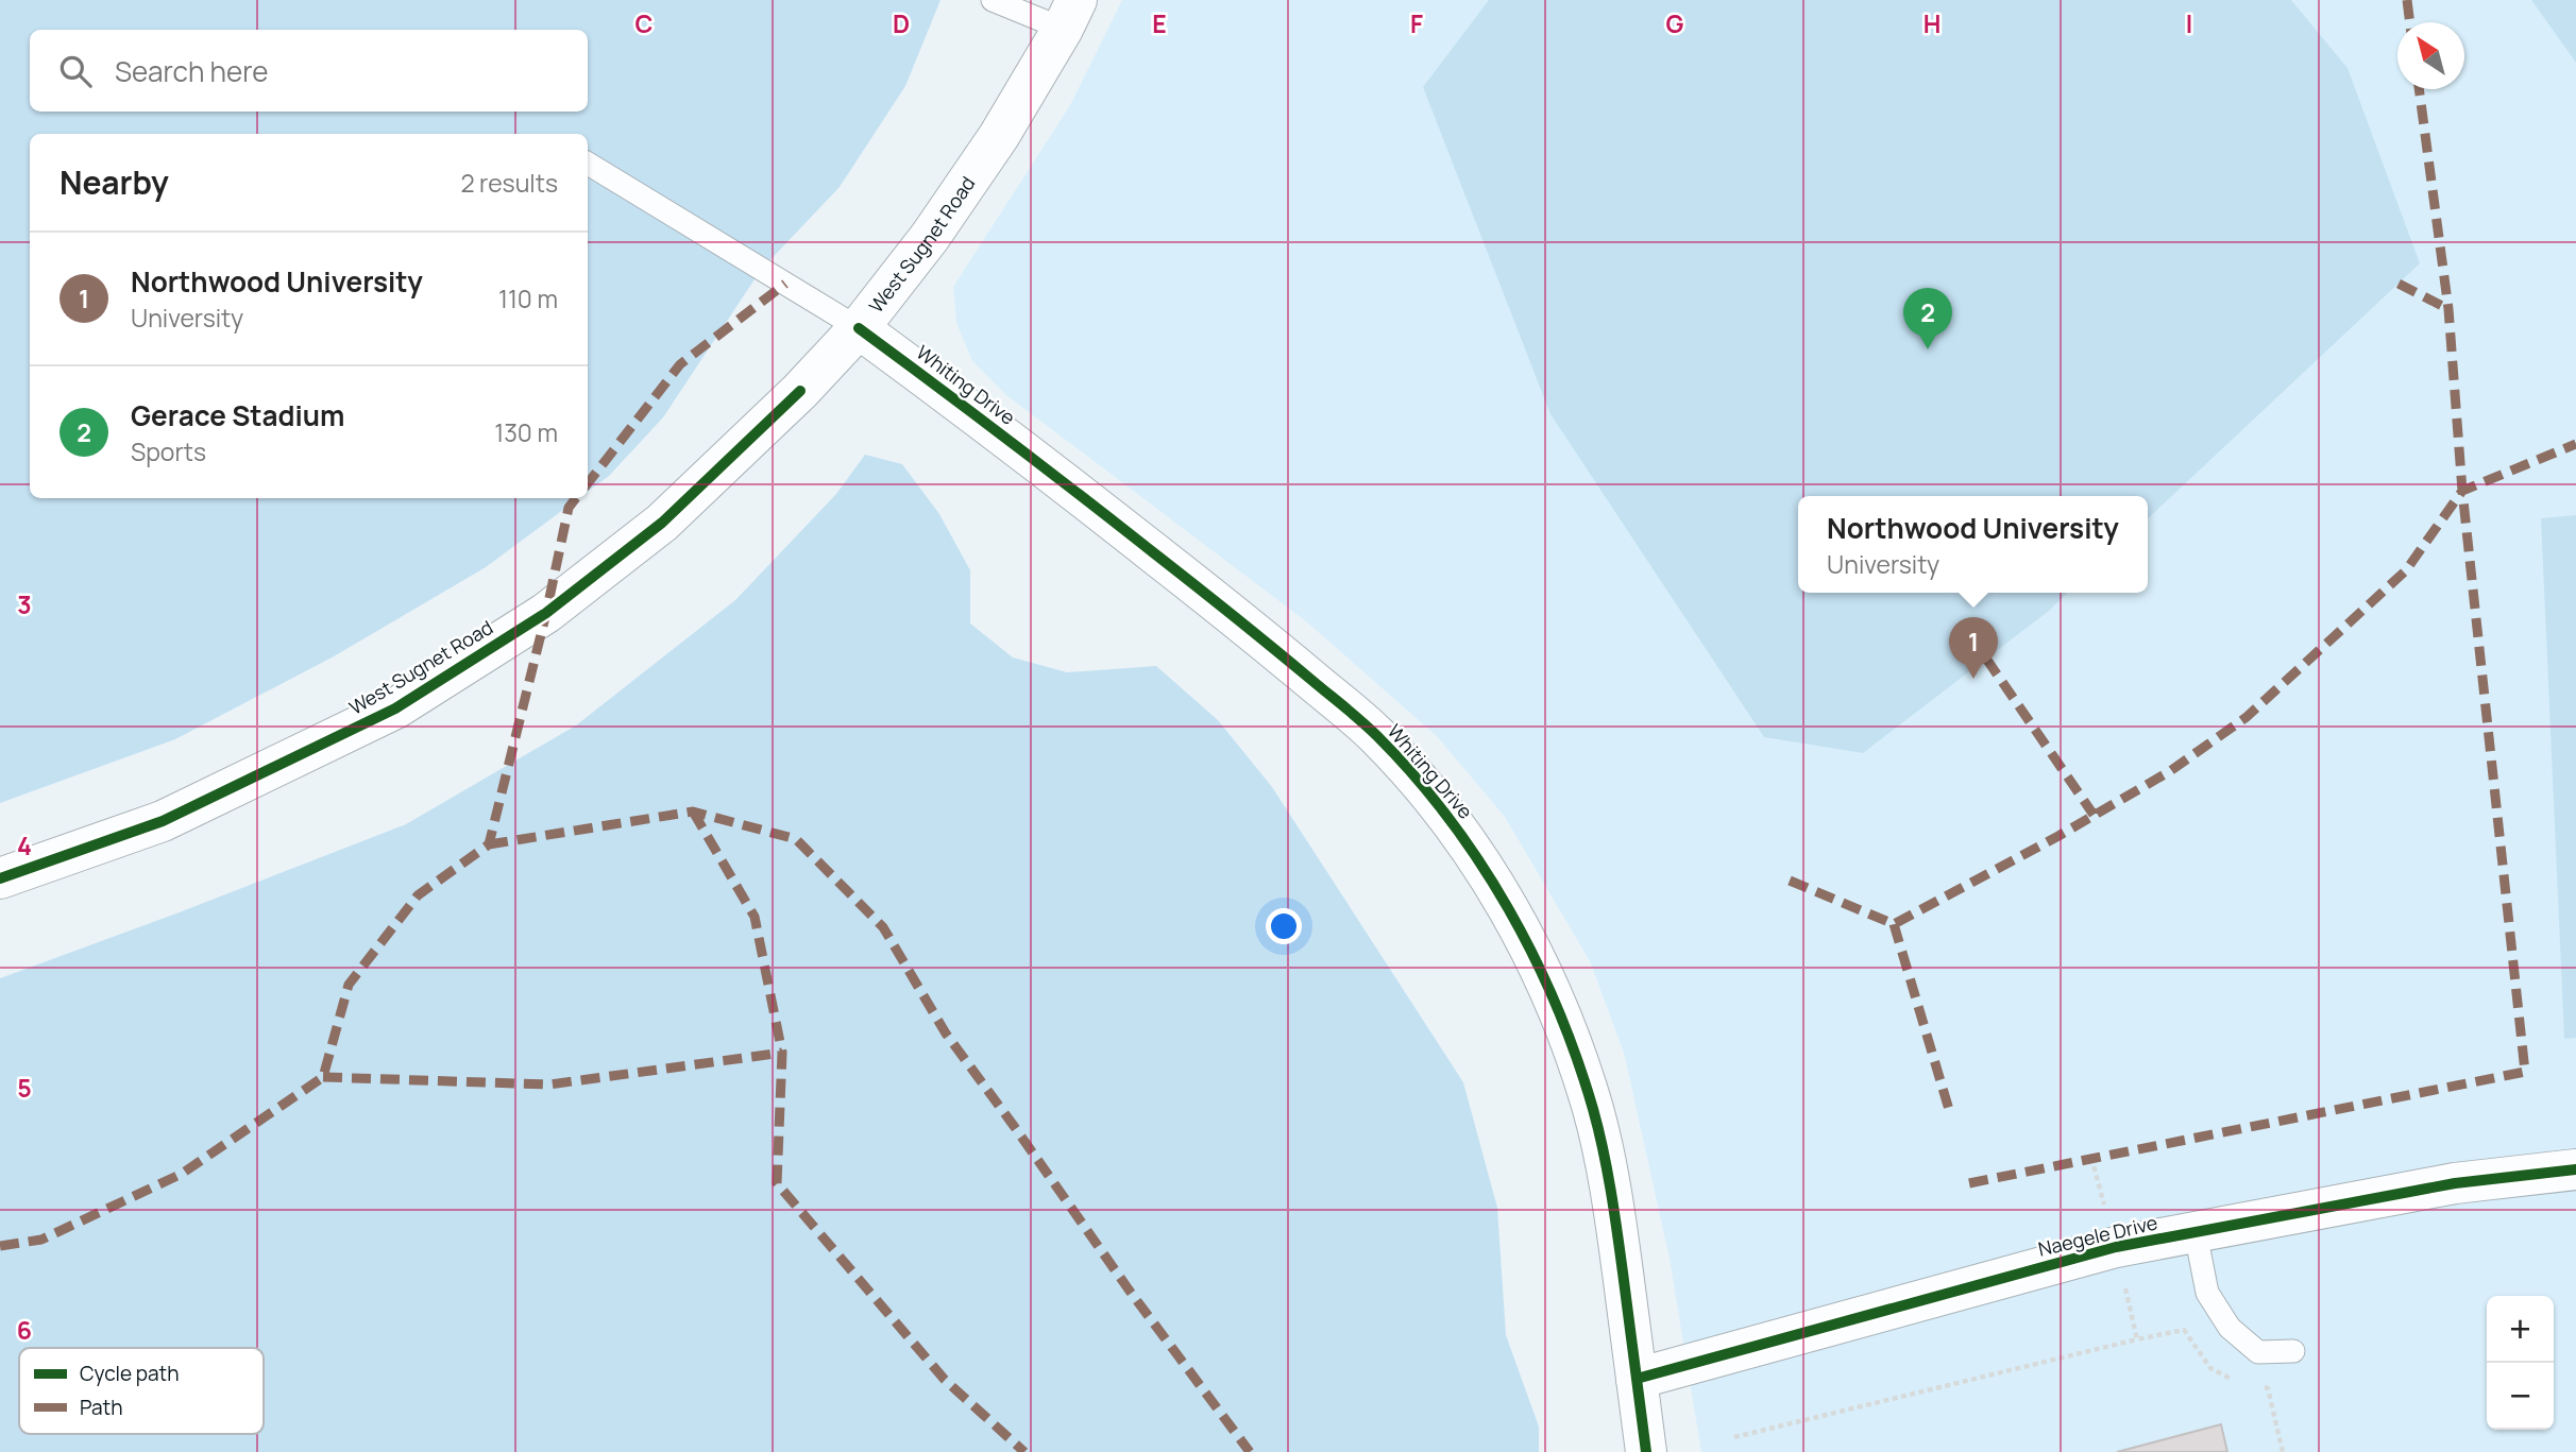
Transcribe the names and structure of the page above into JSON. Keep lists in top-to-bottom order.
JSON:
{
  "streets": {
    "street": ["West Sugnet Road", "Whiting Drive", "Naegele Drive"]
  },
  "crossings": [
    ["West Sugnet Road", "Whiting Drive"],
    ["Whiting Drive", "Naegele Drive"]
  ],
  "legend": ["Cycle path", "Path"],
  "north": "top left",
  "page": {
    "search": "Search here",
    "heading": ["Nearby", "2 results"],
    "list": [
      {
        "mark": "1",
        "name": "Northwood University",
        "note": "University",
        "value": "110 m"
      },
      {
        "mark": "2",
        "name": "Gerace Stadium",
        "note": "Sports",
        "value": "130 m"
      }
    ],
    "pins": ["2", "1"],
    "popup": ["Northwood University", "University"],
    "map_buttons": ["+", "−"]
  },
  "grid": {
    "columns": [
      "C",
      "D",
      "E",
      "F",
      "G",
      "H",
      "I"
    ],
    "rows": [
      "3",
      "4",
      "5",
      "6"
    ]
  }
}
